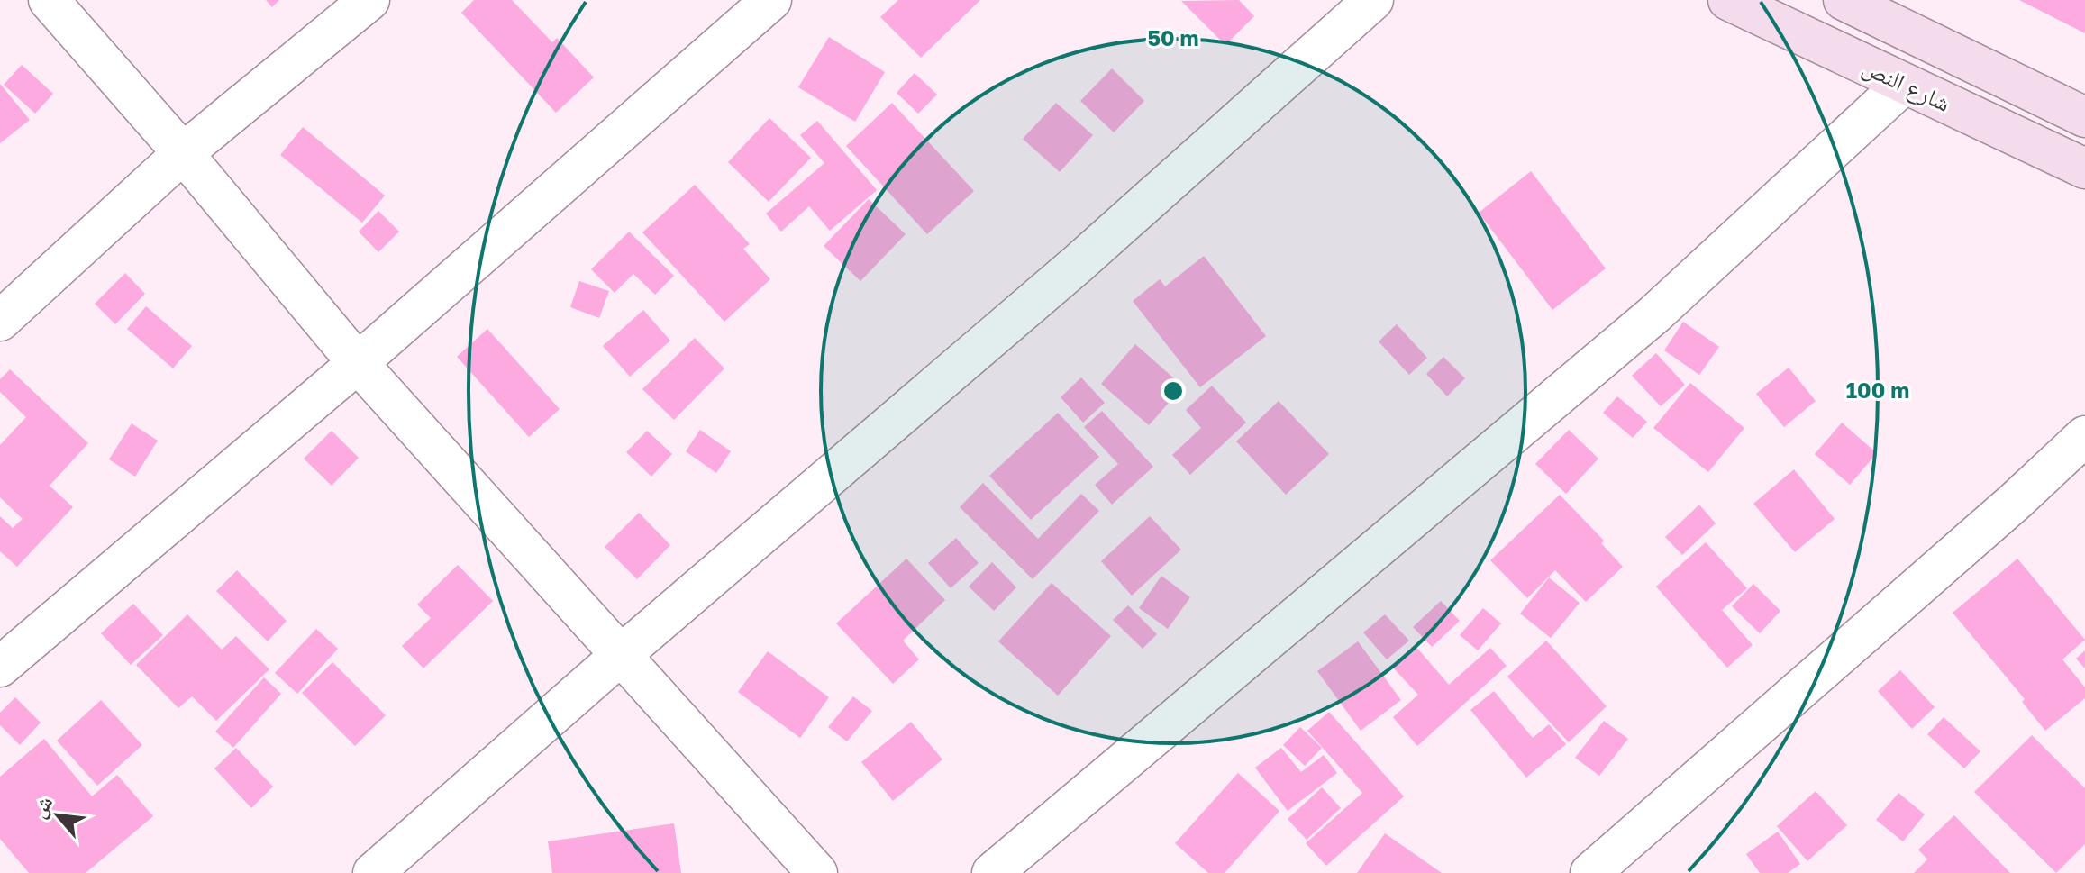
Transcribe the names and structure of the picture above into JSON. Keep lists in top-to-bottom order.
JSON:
{
  "streets": {
    "main road": ["شارع النص"]
  },
  "north": "top left",
  "rings": ["50 m", "100 m"]
}
